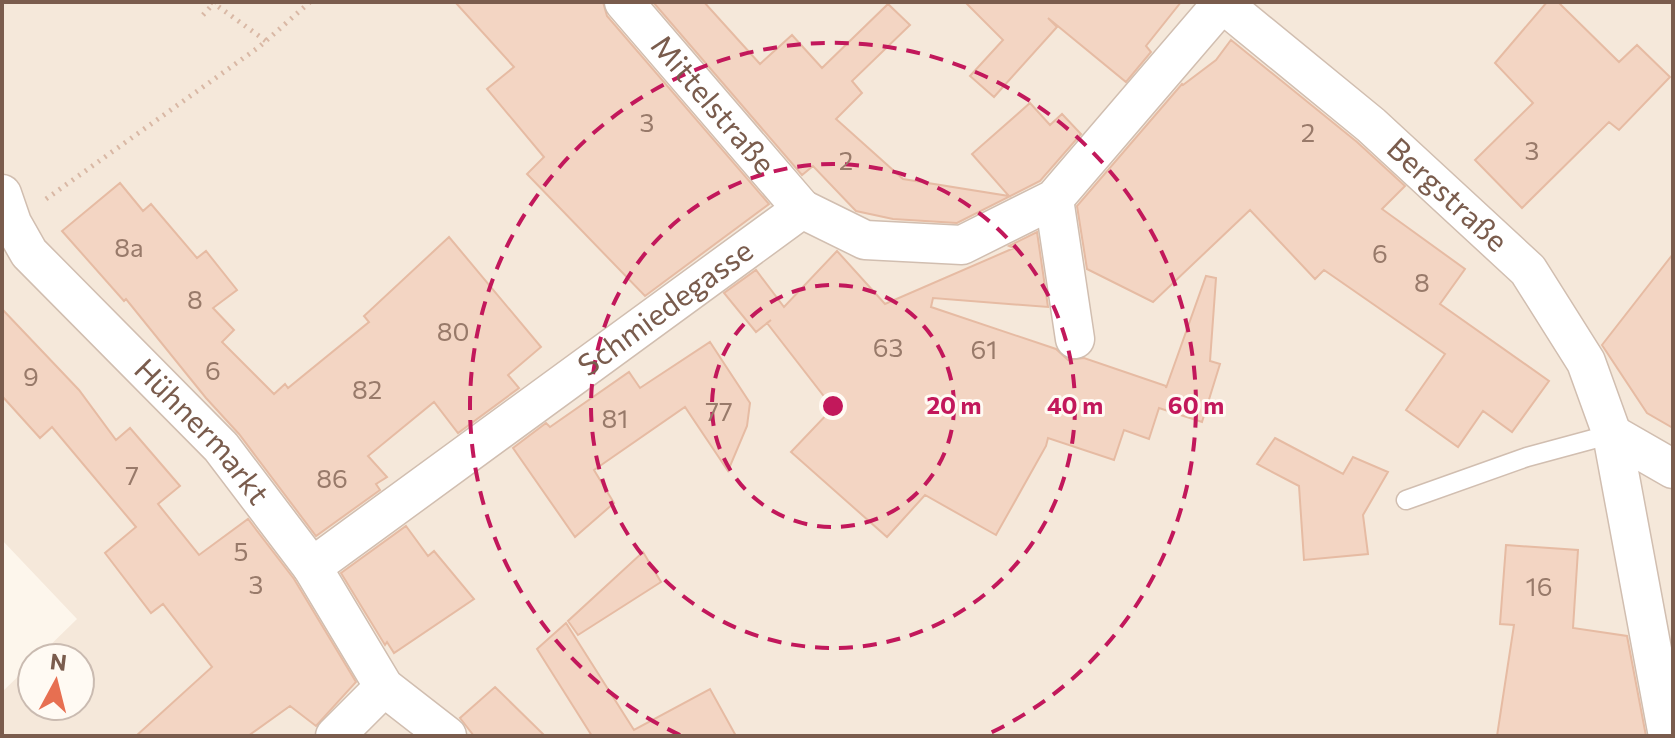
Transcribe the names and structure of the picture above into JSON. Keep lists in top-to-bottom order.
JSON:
{
  "streets": {
    "street": [
      "Mittelstraße",
      "Bergstraße",
      "Schmiedegasse",
      "Hühnermarkt"
    ]
  },
  "crossings": [
    ["Mittelstraße", "Schmiedegasse"],
    ["Schmiedegasse", "Hühnermarkt"]
  ],
  "house_numbers": [
    "3",
    "2",
    "3",
    "2",
    "8a",
    "6",
    "8",
    "8",
    "80",
    "63",
    "61",
    "6",
    "9",
    "82",
    "77",
    "81",
    "7",
    "86",
    "5",
    "3",
    "16"
  ],
  "north": "top",
  "rings": ["20 m", "40 m", "60 m"]
}
